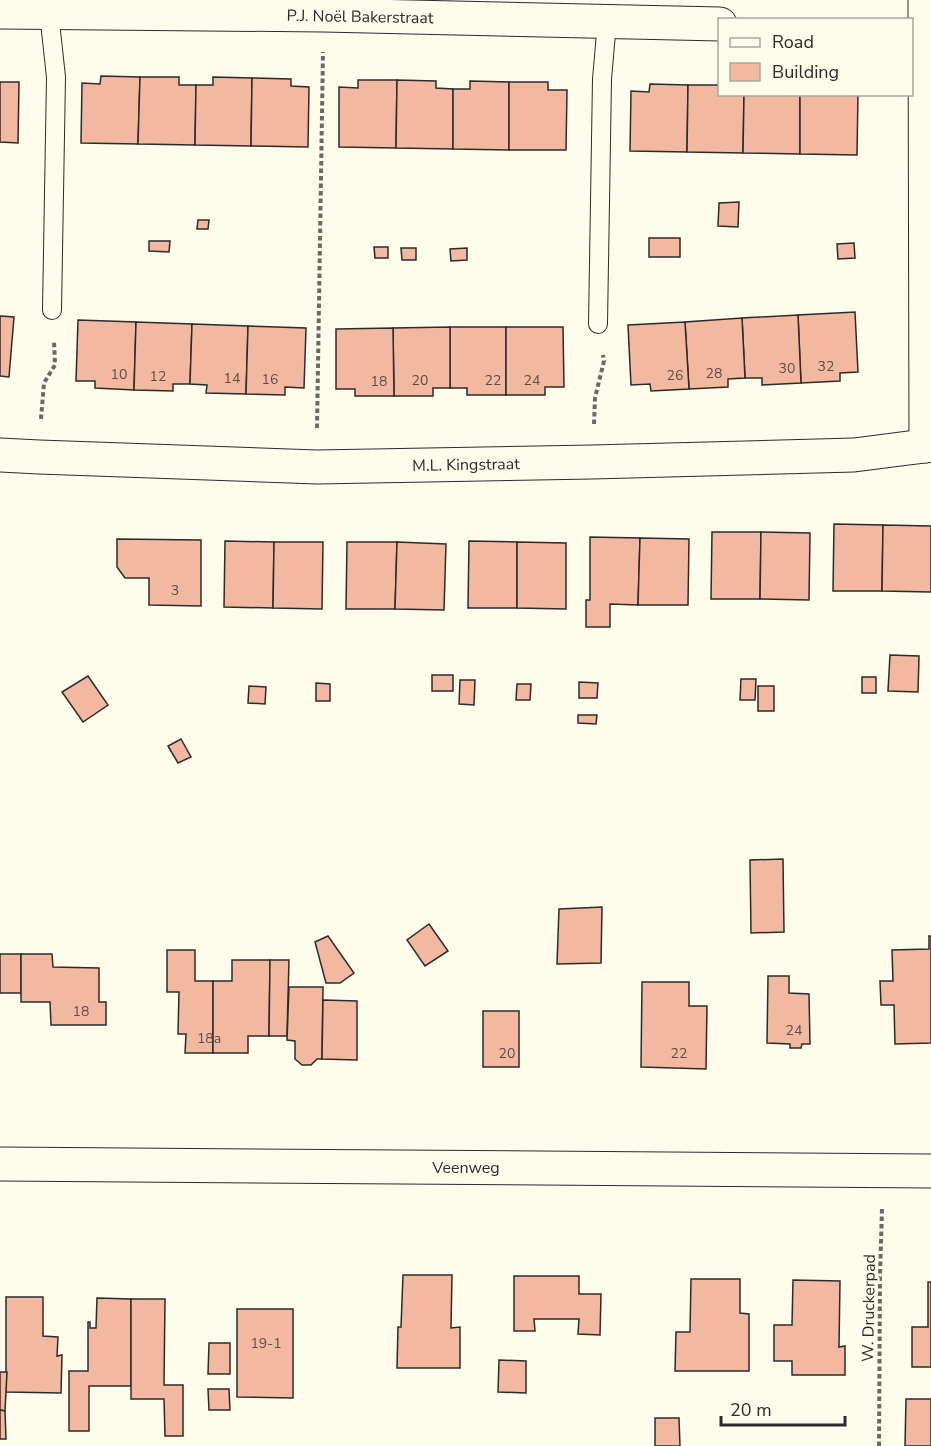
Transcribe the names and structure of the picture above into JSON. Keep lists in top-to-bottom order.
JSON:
{
  "streets": {
    "street": ["P.J. Noël Bakerstraat", "M.L. Kingstraat", "Veenweg"],
    "path": ["W. Druckerpad"]
  },
  "crossings": [
    ["Veenweg", "W. Druckerpad"]
  ],
  "house_numbers": [
    "32",
    "30",
    "28",
    "10",
    "26",
    "12",
    "14",
    "16",
    "20",
    "22",
    "24",
    "18",
    "3",
    "18",
    "24",
    "18a",
    "20",
    "22",
    "19-1"
  ],
  "legend": ["Road", "Building"],
  "scale_bar": "20 m"
}
